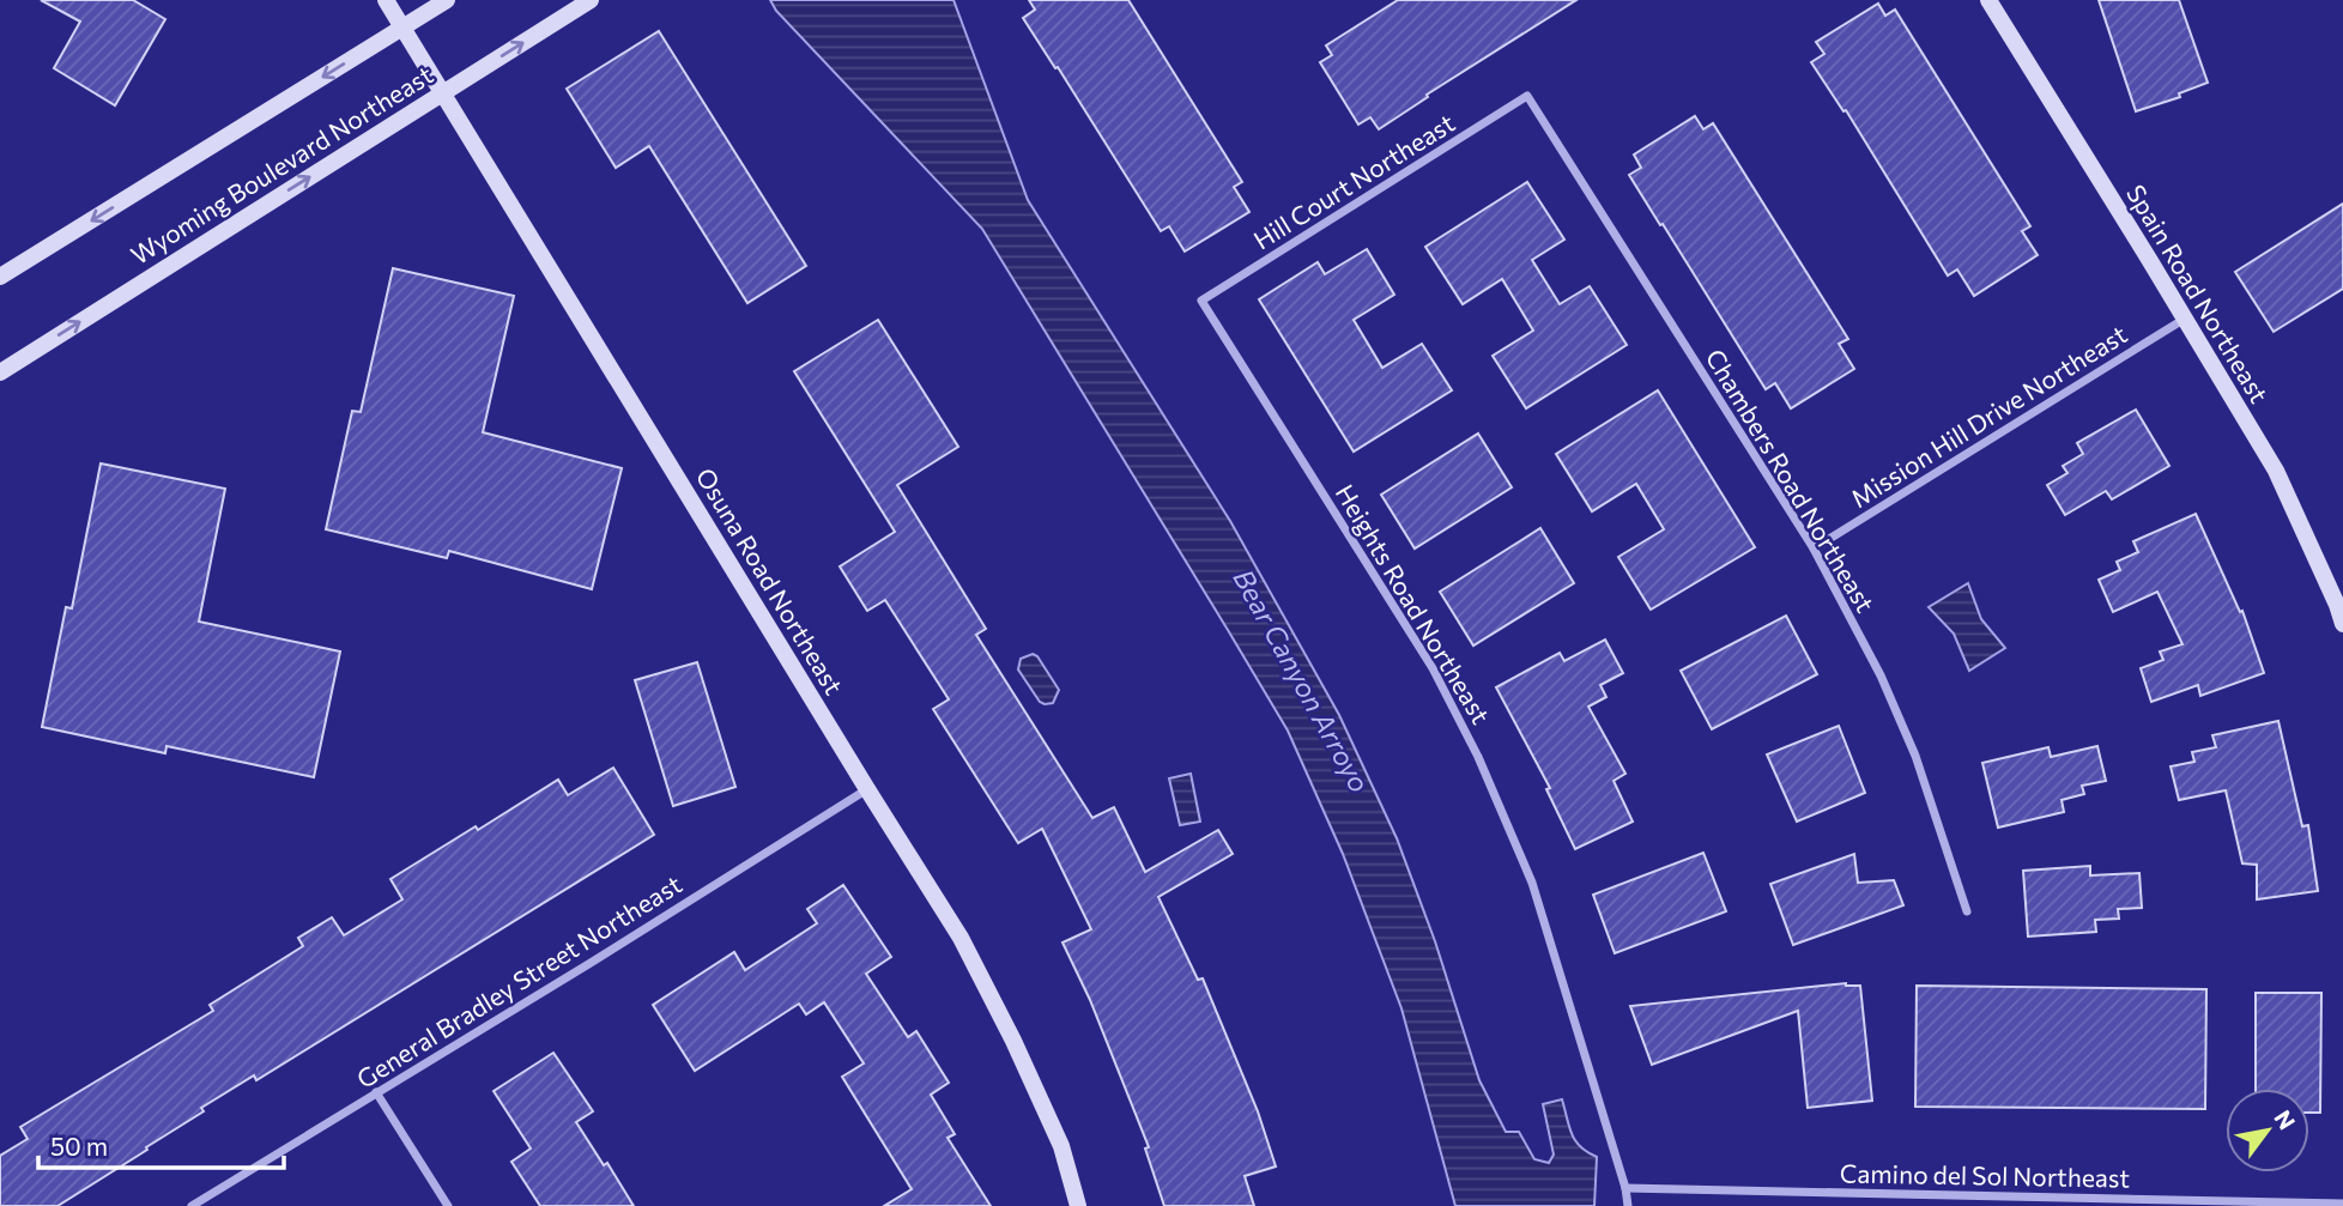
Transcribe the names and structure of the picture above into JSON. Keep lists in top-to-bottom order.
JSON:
{
  "streets": {
    "street": [
      "Wyoming Boulevard Northeast",
      "Hill Court Northeast",
      "Spain Road Northeast",
      "Mission Hill Drive Northeast",
      "Chambers Road Northeast",
      "Osuna Road Northeast",
      "Heights Road Northeast",
      "General Bradley Street Northeast",
      "Camino del Sol Northeast"
    ]
  },
  "crossings": [
    ["Wyoming Boulevard Northeast", "Osuna Road Northeast"],
    ["Hill Court Northeast", "Chambers Road Northeast"],
    ["Hill Court Northeast", "Heights Road Northeast"],
    ["Spain Road Northeast", "Mission Hill Drive Northeast"],
    ["Mission Hill Drive Northeast", "Chambers Road Northeast"],
    ["Osuna Road Northeast", "General Bradley Street Northeast"],
    ["Heights Road Northeast", "Camino del Sol Northeast"]
  ],
  "water": ["Bear Canyon Arroyo"],
  "scale_bar": "50 m",
  "north": "top right"
}
